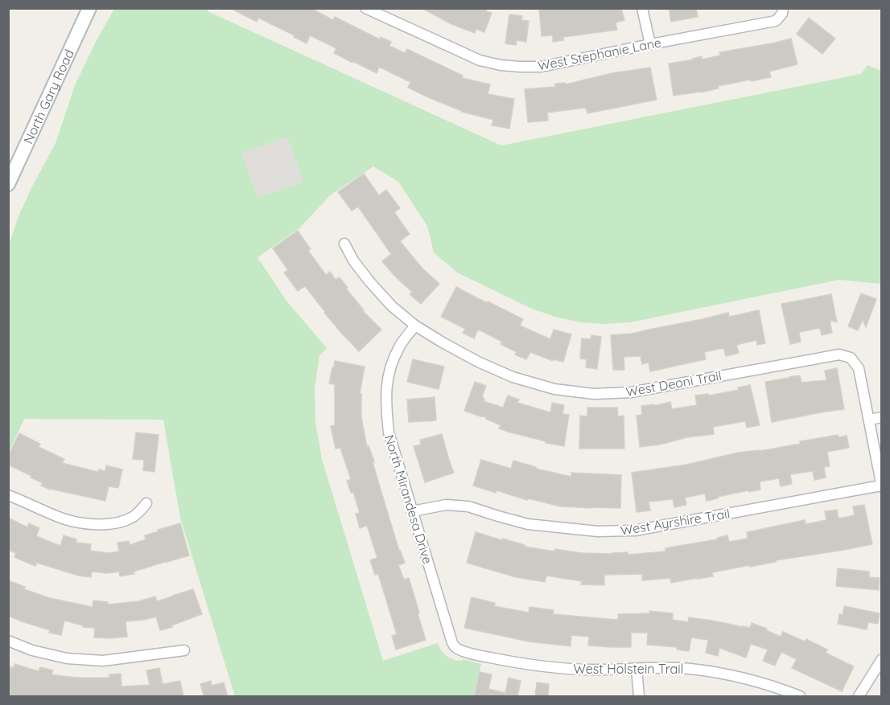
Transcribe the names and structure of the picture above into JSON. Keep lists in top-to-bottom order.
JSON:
{
  "streets": {
    "main road": ["North Gary Road"],
    "street": [
      "West Stephanie Lane",
      "West Deoni Trail",
      "North Mirandesa Drive",
      "West Ayrshire Trail",
      "West Holstein Trail"
    ]
  },
  "crossings": [
    ["West Deoni Trail", "North Mirandesa Drive"],
    ["North Mirandesa Drive", "West Ayrshire Trail"],
    ["North Mirandesa Drive", "West Holstein Trail"]
  ]
}
